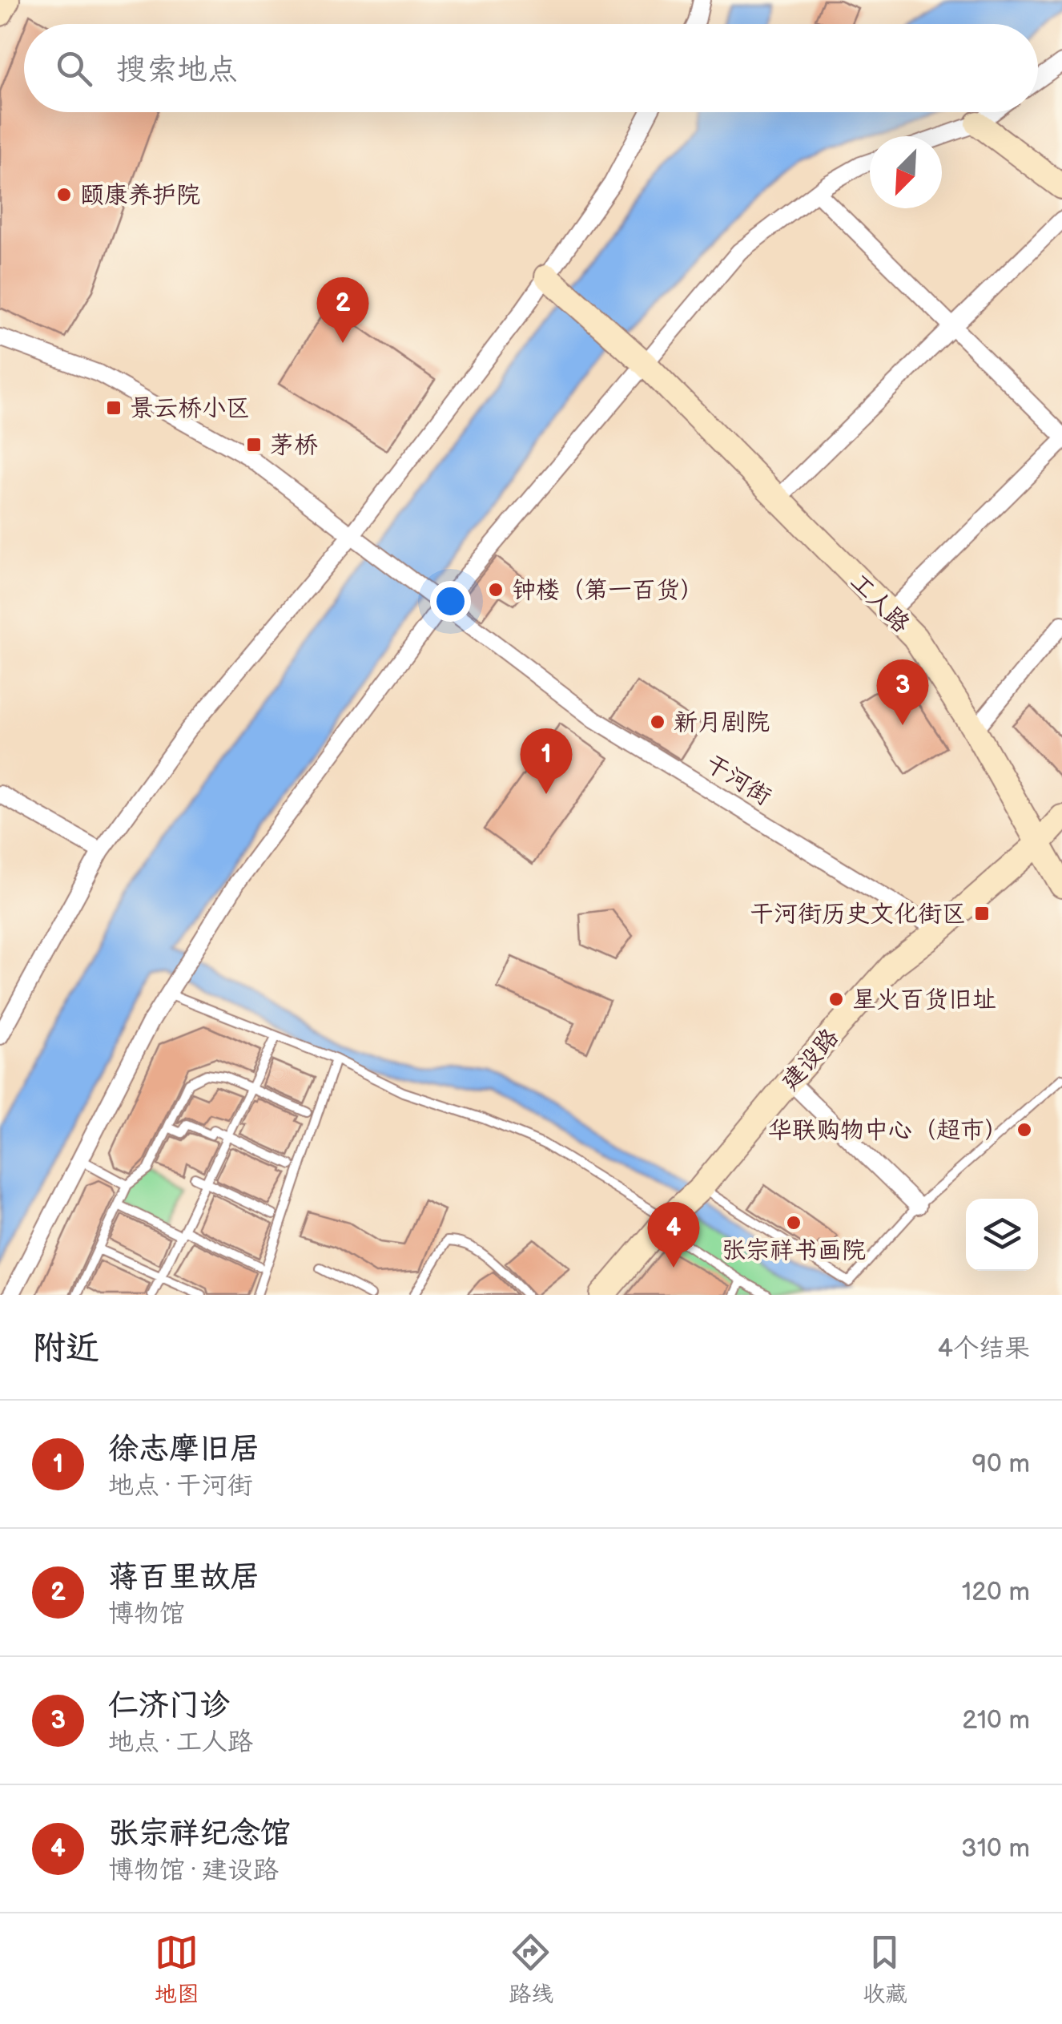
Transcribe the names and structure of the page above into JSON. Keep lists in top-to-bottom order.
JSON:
{
  "streets": {
    "street": ["工人路", "干河街", "建设路"]
  },
  "crossings": [
    ["工人路", "建设路"],
    ["干河街", "建设路"]
  ],
  "places": {
    "other": [
      "颐康养护院",
      "钟楼（第一百货）",
      "新月剧院",
      "星火百货旧址",
      "华联购物中心（超市）",
      "张宗祥书画院"
    ],
    "transit": ["景云桥小区", "茅桥", "干河街历史文化街区"]
  },
  "north": "bottom left",
  "page": {
    "search": "搜索地点",
    "pins": [
      "2",
      "3",
      "1",
      "4"
    ],
    "heading": ["附近", "4个结果"],
    "list": [
      {
        "mark": "1",
        "name": "徐志摩旧居",
        "note": "地点 · 干河街",
        "value": "90 m"
      },
      {
        "mark": "2",
        "name": "蒋百里故居",
        "note": "博物馆",
        "value": "120 m"
      },
      {
        "mark": "3",
        "name": "仁济门诊",
        "note": "地点 · 工人路",
        "value": "210 m"
      },
      {
        "mark": "4",
        "name": "张宗祥纪念馆",
        "note": "博物馆 · 建设路",
        "value": "310 m"
      }
    ],
    "nav": ["地图", "路线", "收藏"]
  }
}
